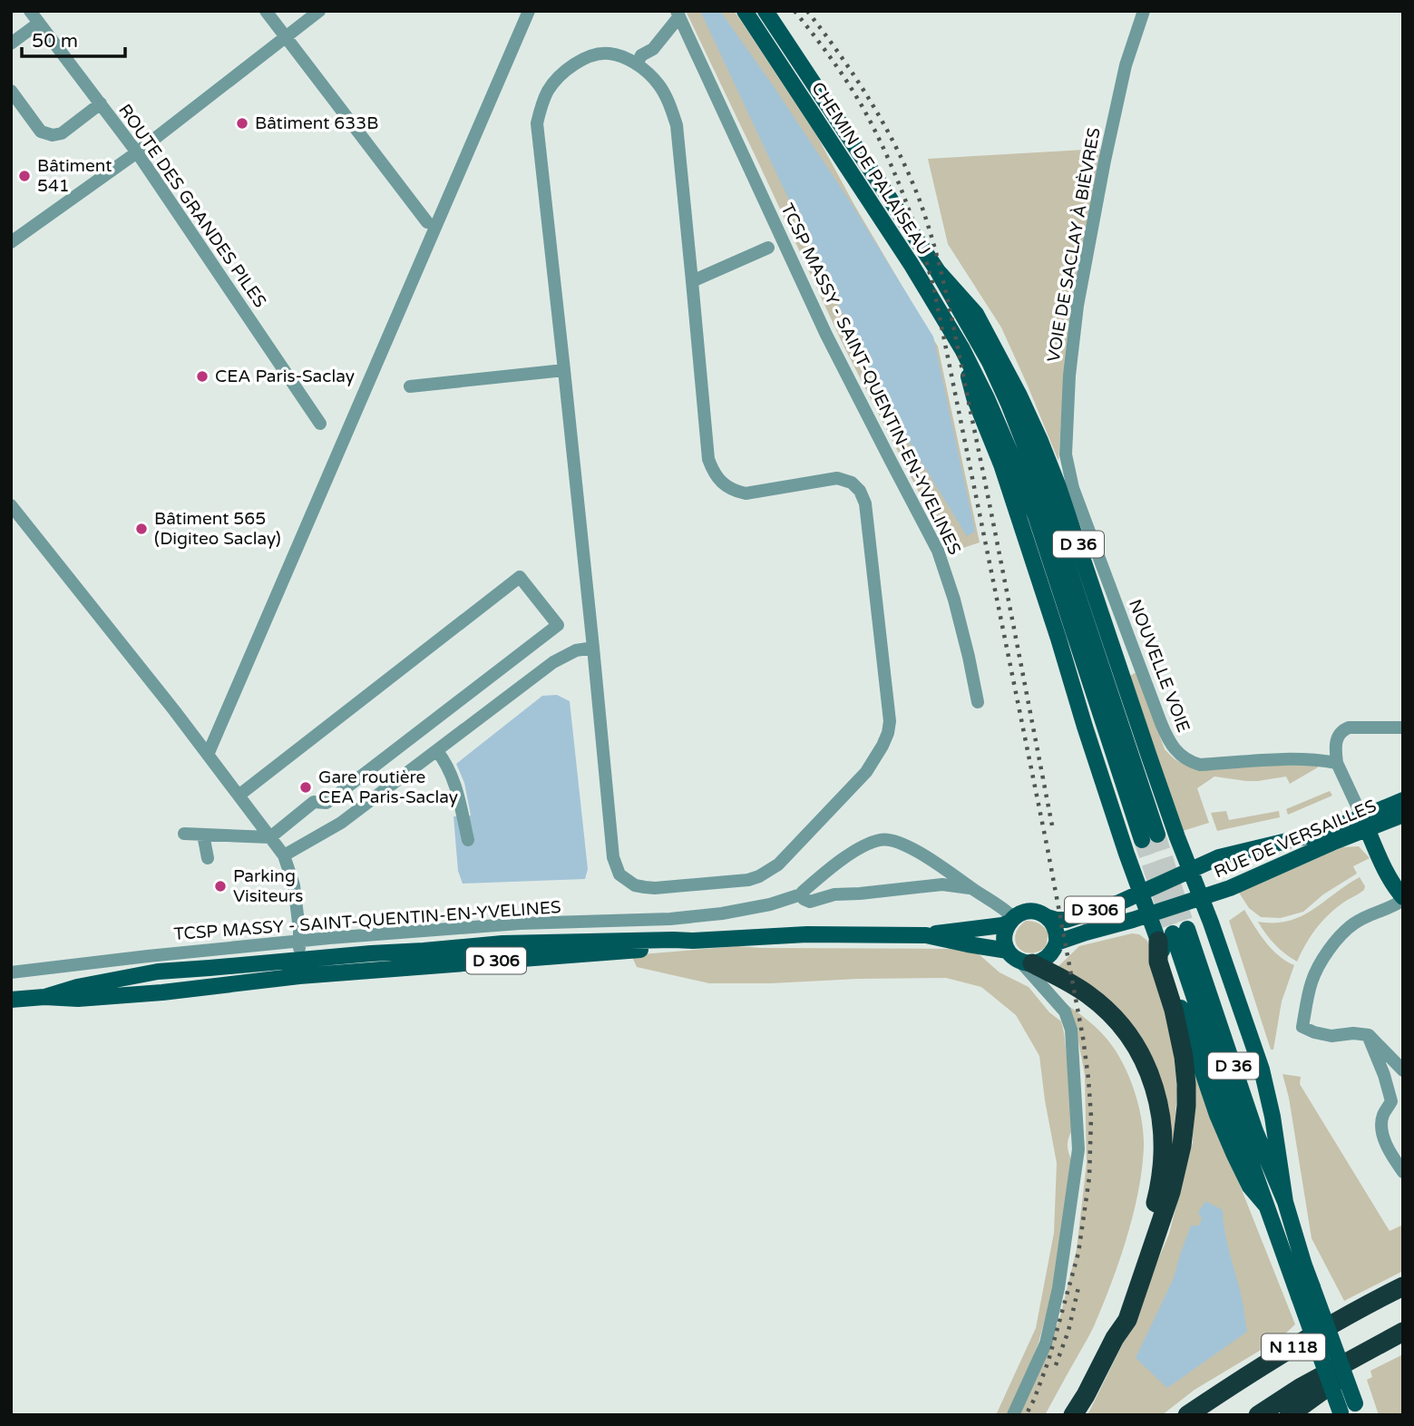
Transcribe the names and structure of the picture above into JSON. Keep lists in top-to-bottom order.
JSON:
{
  "streets": {
    "highway": ["N 118"],
    "main road": [
      "CHEMIN DE PALAISEAU",
      "D 36",
      "RUE DE VERSAILLES",
      "D 306"
    ],
    "street": [
      "ROUTE DES GRANDES PILES",
      "VOIE DE SACLAY À BIÈVRES",
      "TCSP MASSY - SAINT-QUENTIN-EN-YVELINES",
      "NOUVELLE VOIE"
    ]
  },
  "crossings": [
    ["CHEMIN DE PALAISEAU", "D 36"],
    ["VOIE DE SACLAY À BIÈVRES", "NOUVELLE VOIE"],
    ["D 36", "RUE DE VERSAILLES"],
    ["D 36", "D 306"],
    ["RUE DE VERSAILLES", "D 306"]
  ],
  "places": [
    "Bâtiment 633B",
    "Bâtiment 541",
    "CEA Paris-Saclay",
    "Bâtiment 565 (Digiteo Saclay)",
    "Gare routière CEA Paris-Saclay",
    "Parking Visiteurs"
  ],
  "scale_bar": "50 m"
}
